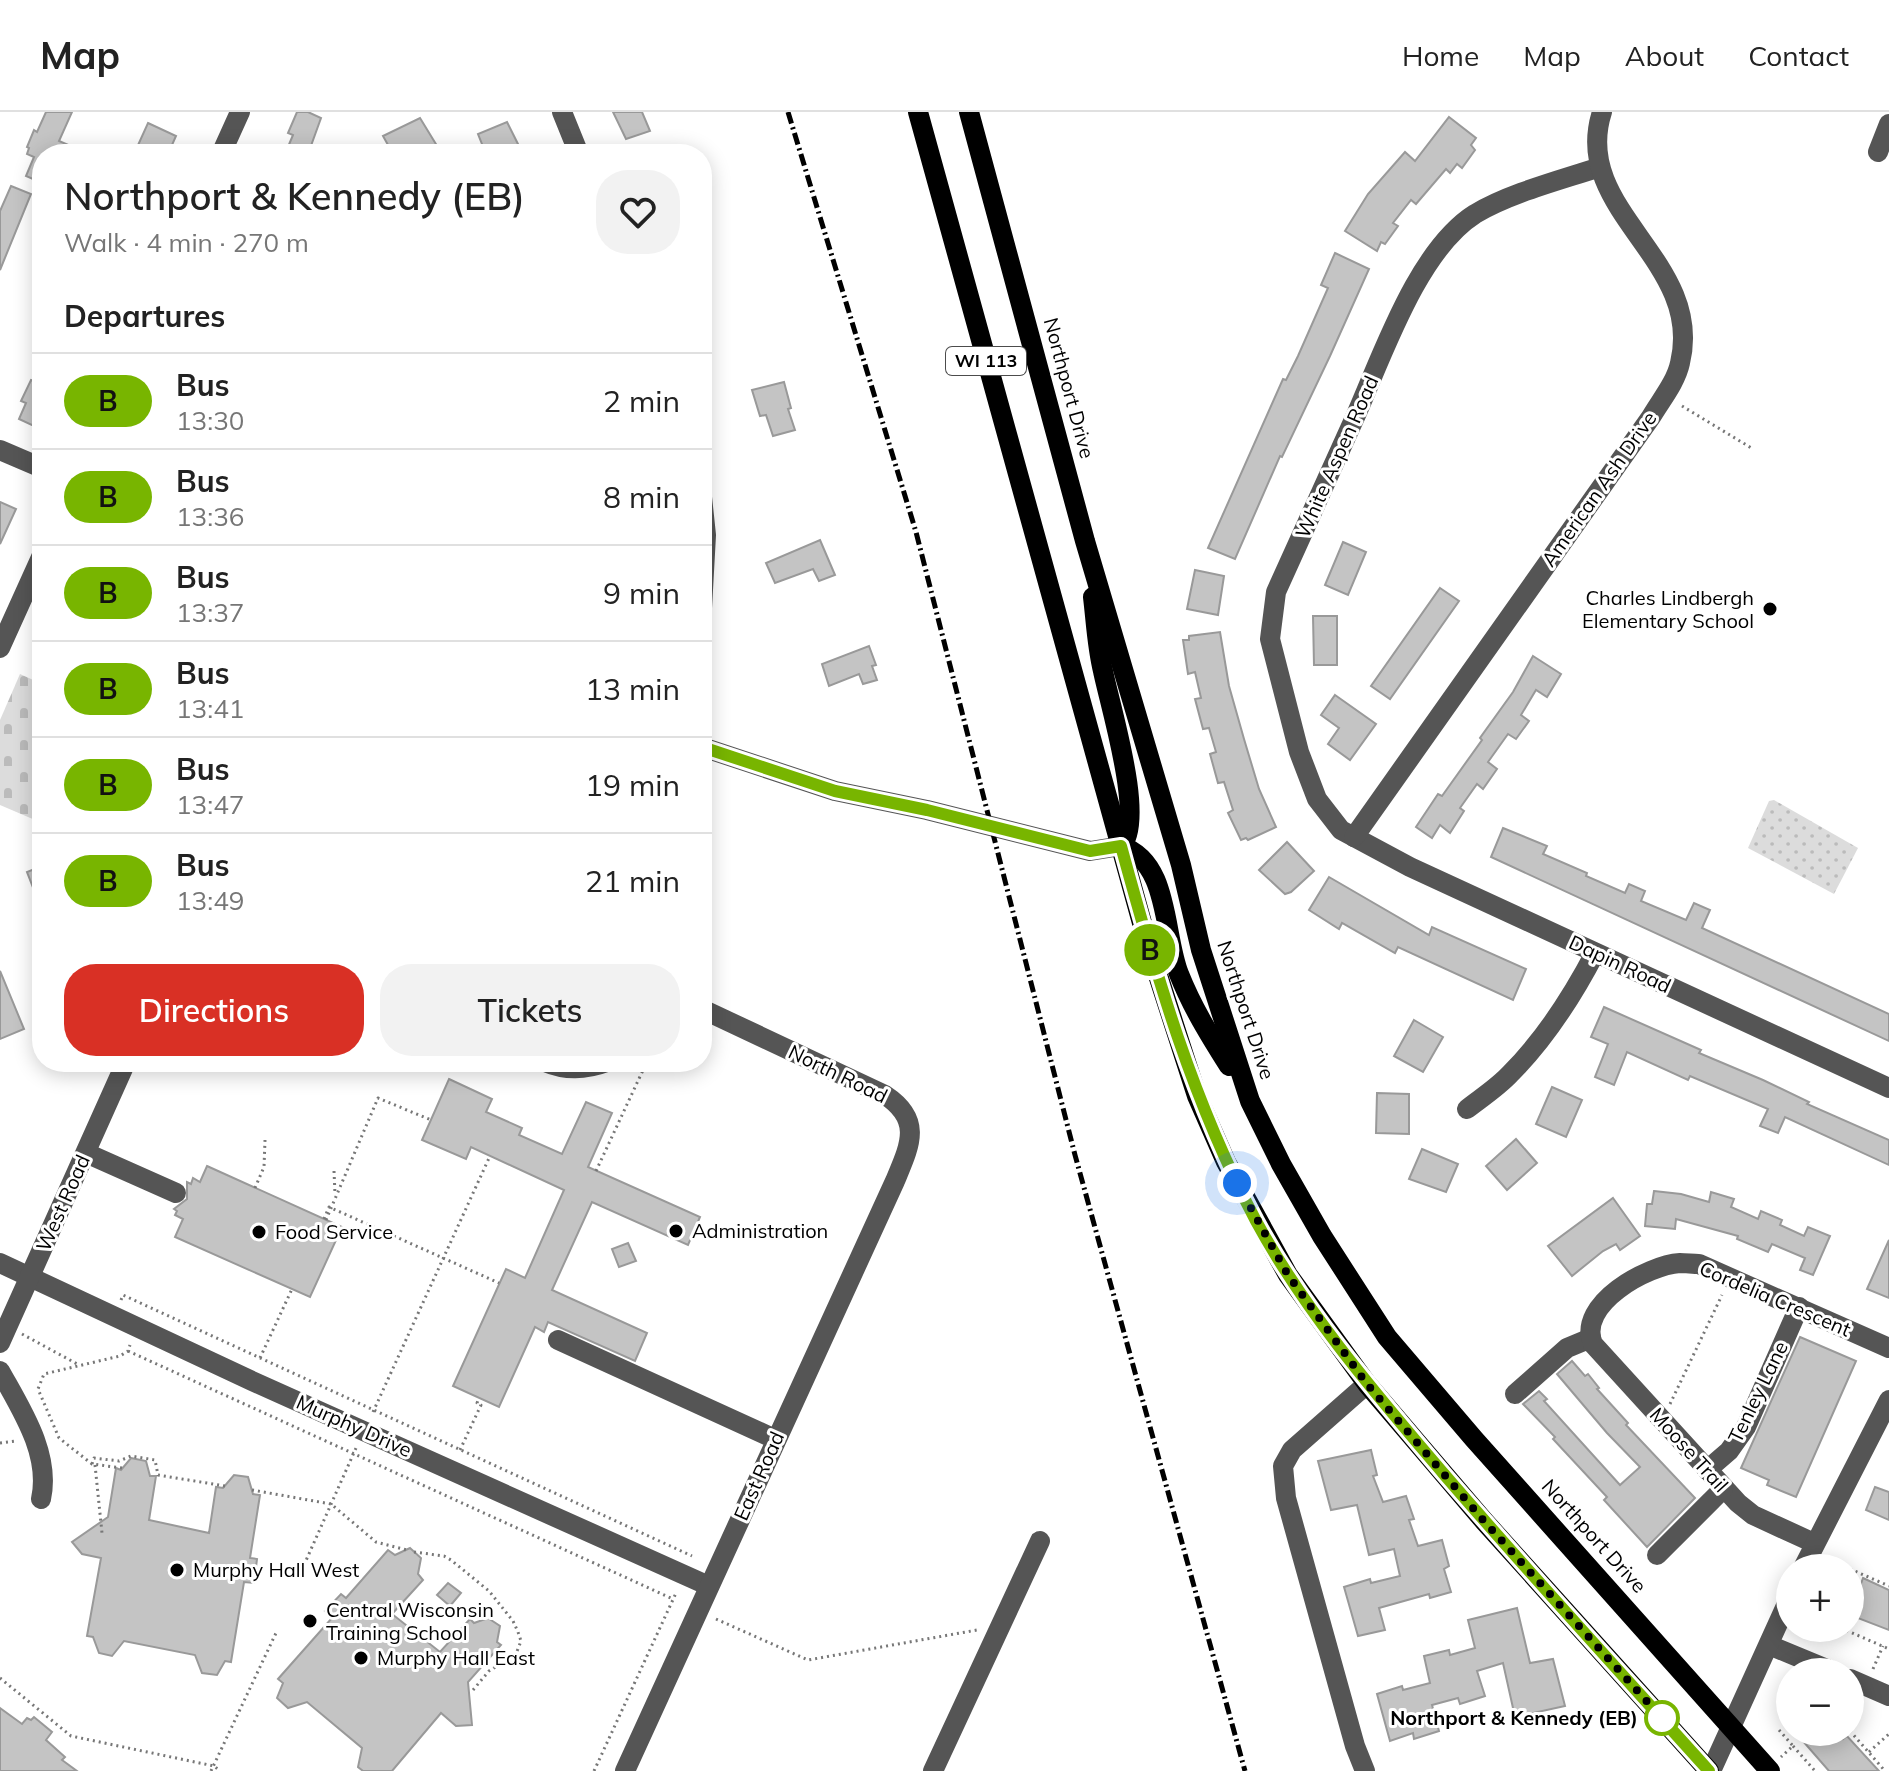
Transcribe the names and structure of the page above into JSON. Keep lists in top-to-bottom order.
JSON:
{
  "streets": {
    "main road": ["WI 113", "Northport Drive"],
    "street": [
      "White Aspen Road",
      "American Ash Drive",
      "Dapin Road",
      "North Road",
      "West Road",
      "Cordelia Crescent",
      "Tenley Lane",
      "Murphy Drive",
      "Moose Trail",
      "East Road"
    ]
  },
  "crossings": [
    ["White Aspen Road", "American Ash Drive"],
    ["White Aspen Road", "Dapin Road"],
    ["American Ash Drive", "Dapin Road"],
    ["North Road", "East Road"],
    ["West Road", "Murphy Drive"],
    ["Cordelia Crescent", "Tenley Lane"],
    ["Cordelia Crescent", "Moose Trail"],
    ["Tenley Lane", "Moose Trail"],
    ["Murphy Drive", "East Road"]
  ],
  "places": [
    "Charles Lindbergh Elementary School",
    "Administration",
    "Food Service",
    "Murphy Hall West",
    "Central Wisconsin Training School",
    "Murphy Hall East",
    "Northport & Kennedy (EB)"
  ],
  "lines": ["bus line B"],
  "page": {
    "header": "Map",
    "nav": [
      "Home",
      "Map",
      "About",
      "Contact"
    ],
    "on_map": "B",
    "heading": [
      ["Northport & Kennedy (EB)", "Walk · 4 min · 270 m"],
      "Departures"
    ],
    "list": [
      {
        "mark": "B",
        "name": "Bus",
        "note": "13:30",
        "value": "2 min"
      },
      {
        "mark": "B",
        "name": "Bus",
        "note": "13:36",
        "value": "8 min"
      },
      {
        "mark": "B",
        "name": "Bus",
        "note": "13:37",
        "value": "9 min"
      },
      {
        "mark": "B",
        "name": "Bus",
        "note": "13:41",
        "value": "13 min"
      },
      {
        "mark": "B",
        "name": "Bus",
        "note": "13:47",
        "value": "19 min"
      },
      {
        "mark": "B",
        "name": "Bus",
        "note": "13:49",
        "value": "21 min"
      }
    ],
    "buttons": ["Directions", "Tickets"],
    "map_buttons": ["+", "−"]
  }
}
